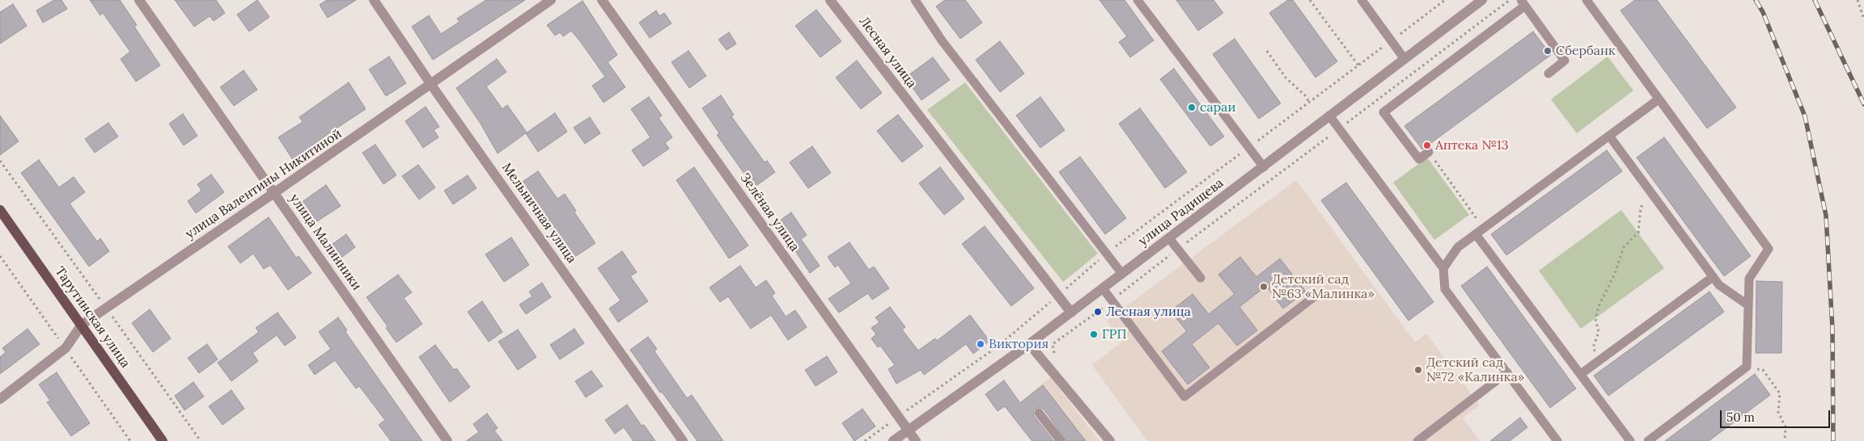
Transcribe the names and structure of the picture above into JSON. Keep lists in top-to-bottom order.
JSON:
{
  "streets": {
    "main road": ["Тарутинская улица"],
    "street": [
      "Лесная улица",
      "улица Валентины Никитиной",
      "Зелёная улица",
      "улица Радищева",
      "Мельничная улица",
      "улица Малинники"
    ]
  },
  "crossings": [
    ["Лесная улица", "улица Радищева"],
    ["улица Валентины Никитиной", "Мельничная улица"],
    ["улица Валентины Никитиной", "улица Малинники"],
    ["улица Валентины Никитиной", "Тарутинская улица"],
    ["Зелёная улица", "улица Радищева"]
  ],
  "places": [
    "Сбербанк",
    "сараи",
    "Аптека №13",
    "Детский сад №63 «Малинка»",
    "Лесная улица",
    "ГРП",
    "Виктория",
    "Детский сад №72 «Калинка»"
  ],
  "scale_bar": "50 m"
}
